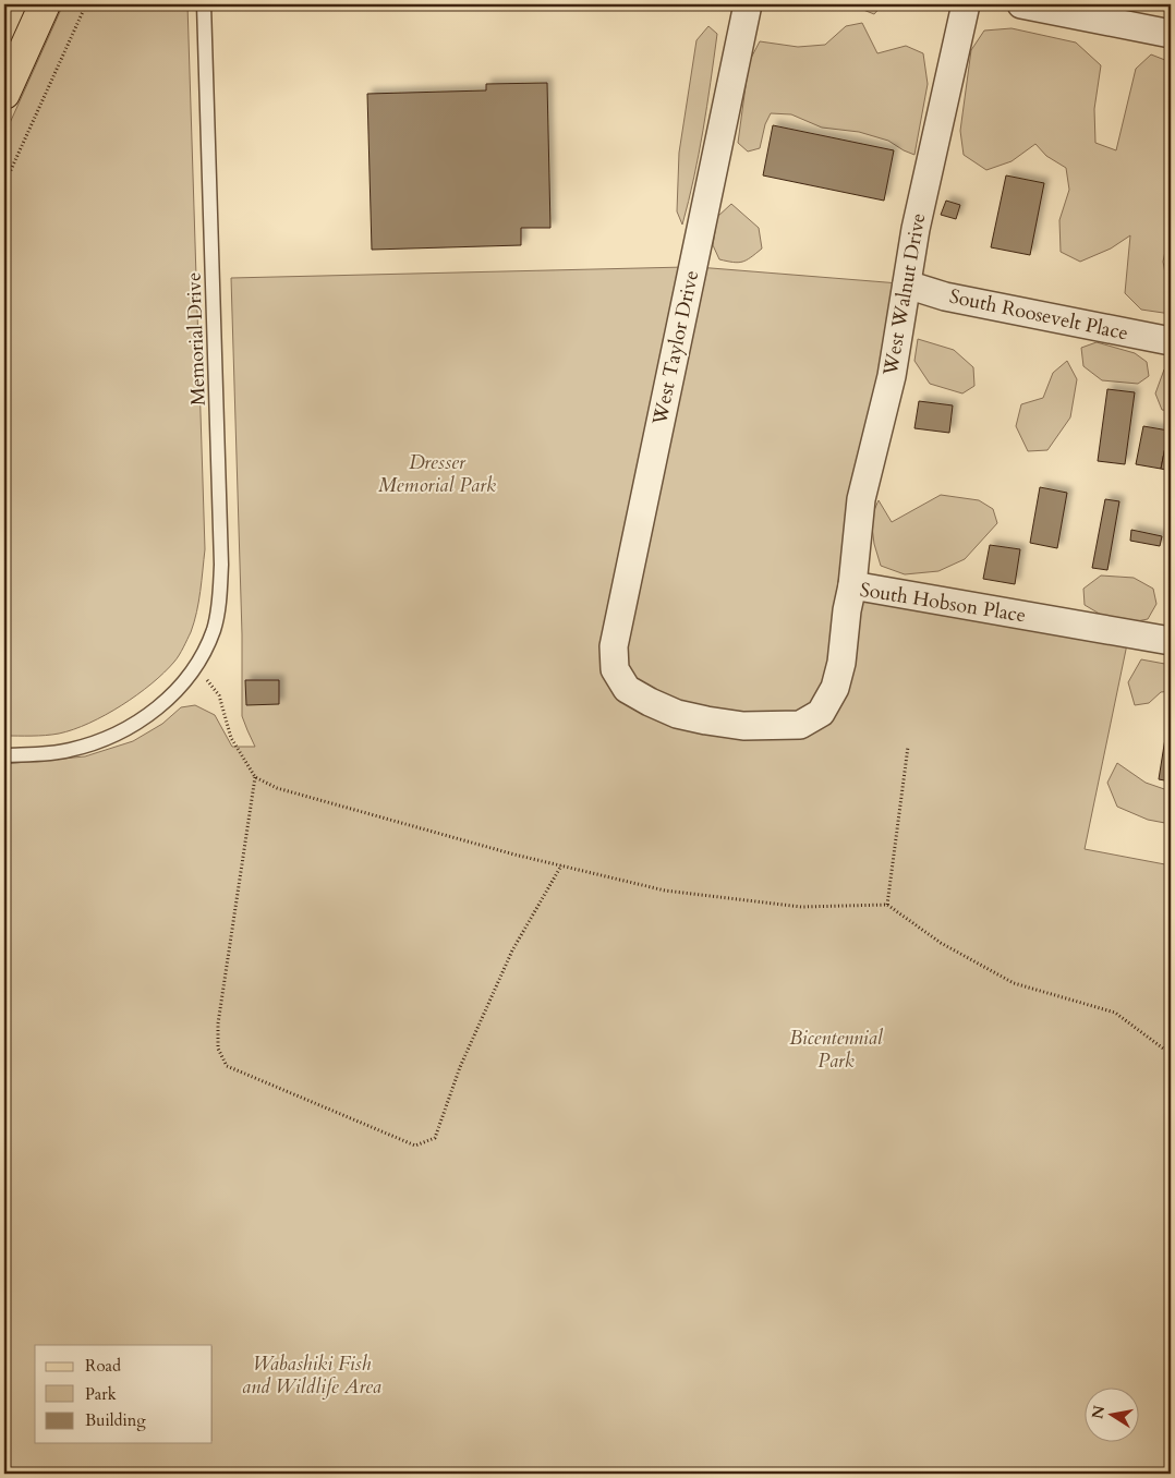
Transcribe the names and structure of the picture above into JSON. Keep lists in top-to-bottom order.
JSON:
{
  "streets": {
    "street": [
      "West Walnut Drive",
      "South Roosevelt Place",
      "West Taylor Drive",
      "South Hobson Place"
    ],
    "lane": ["Memorial Drive"]
  },
  "crossings": [
    ["West Walnut Drive", "South Roosevelt Place"],
    ["West Walnut Drive", "South Hobson Place"],
    ["West Taylor Drive", "South Hobson Place"]
  ],
  "parks": ["Dresser Memorial Park", "Bicentennial Park", "Wabashiki Fish and Wildlife Area"],
  "legend": ["Road", "Park", "Building"],
  "north": "left"
}
